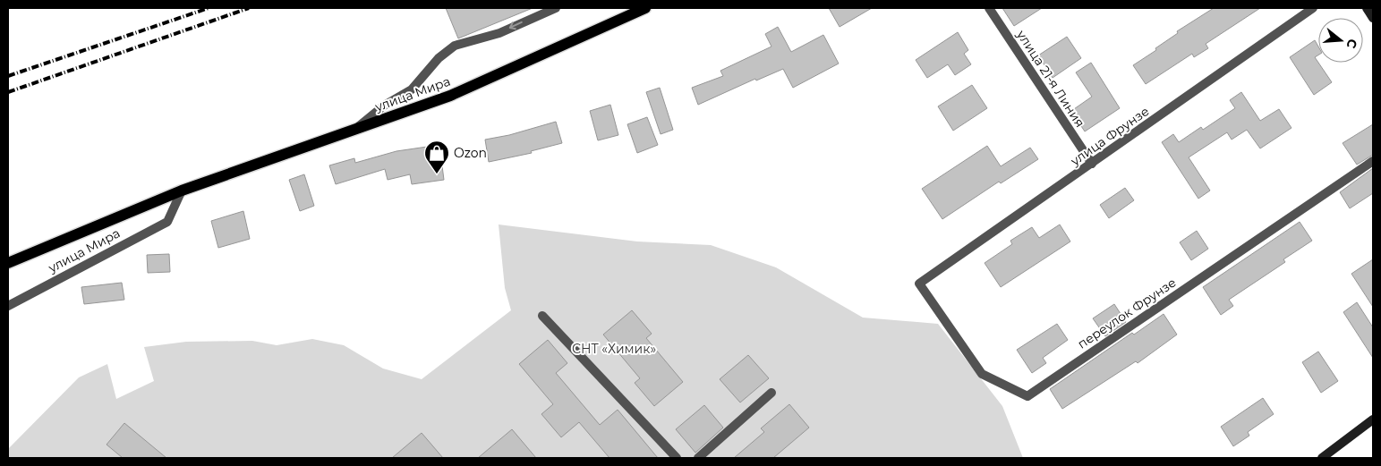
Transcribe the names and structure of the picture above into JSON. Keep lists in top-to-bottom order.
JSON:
{
  "streets": {
    "main road": ["улица Мира"],
    "street": ["улица 21-я Линия", "улица Фрунзе", "переулок Фрунзе"]
  },
  "crossings": [
    ["улица 21-я Линия", "улица Фрунзе"],
    ["улица Фрунзе", "переулок Фрунзе"]
  ],
  "parks": ["СНТ «Химик»"],
  "places": {
    "shop": ["Ozon"]
  },
  "north": "right"
}
